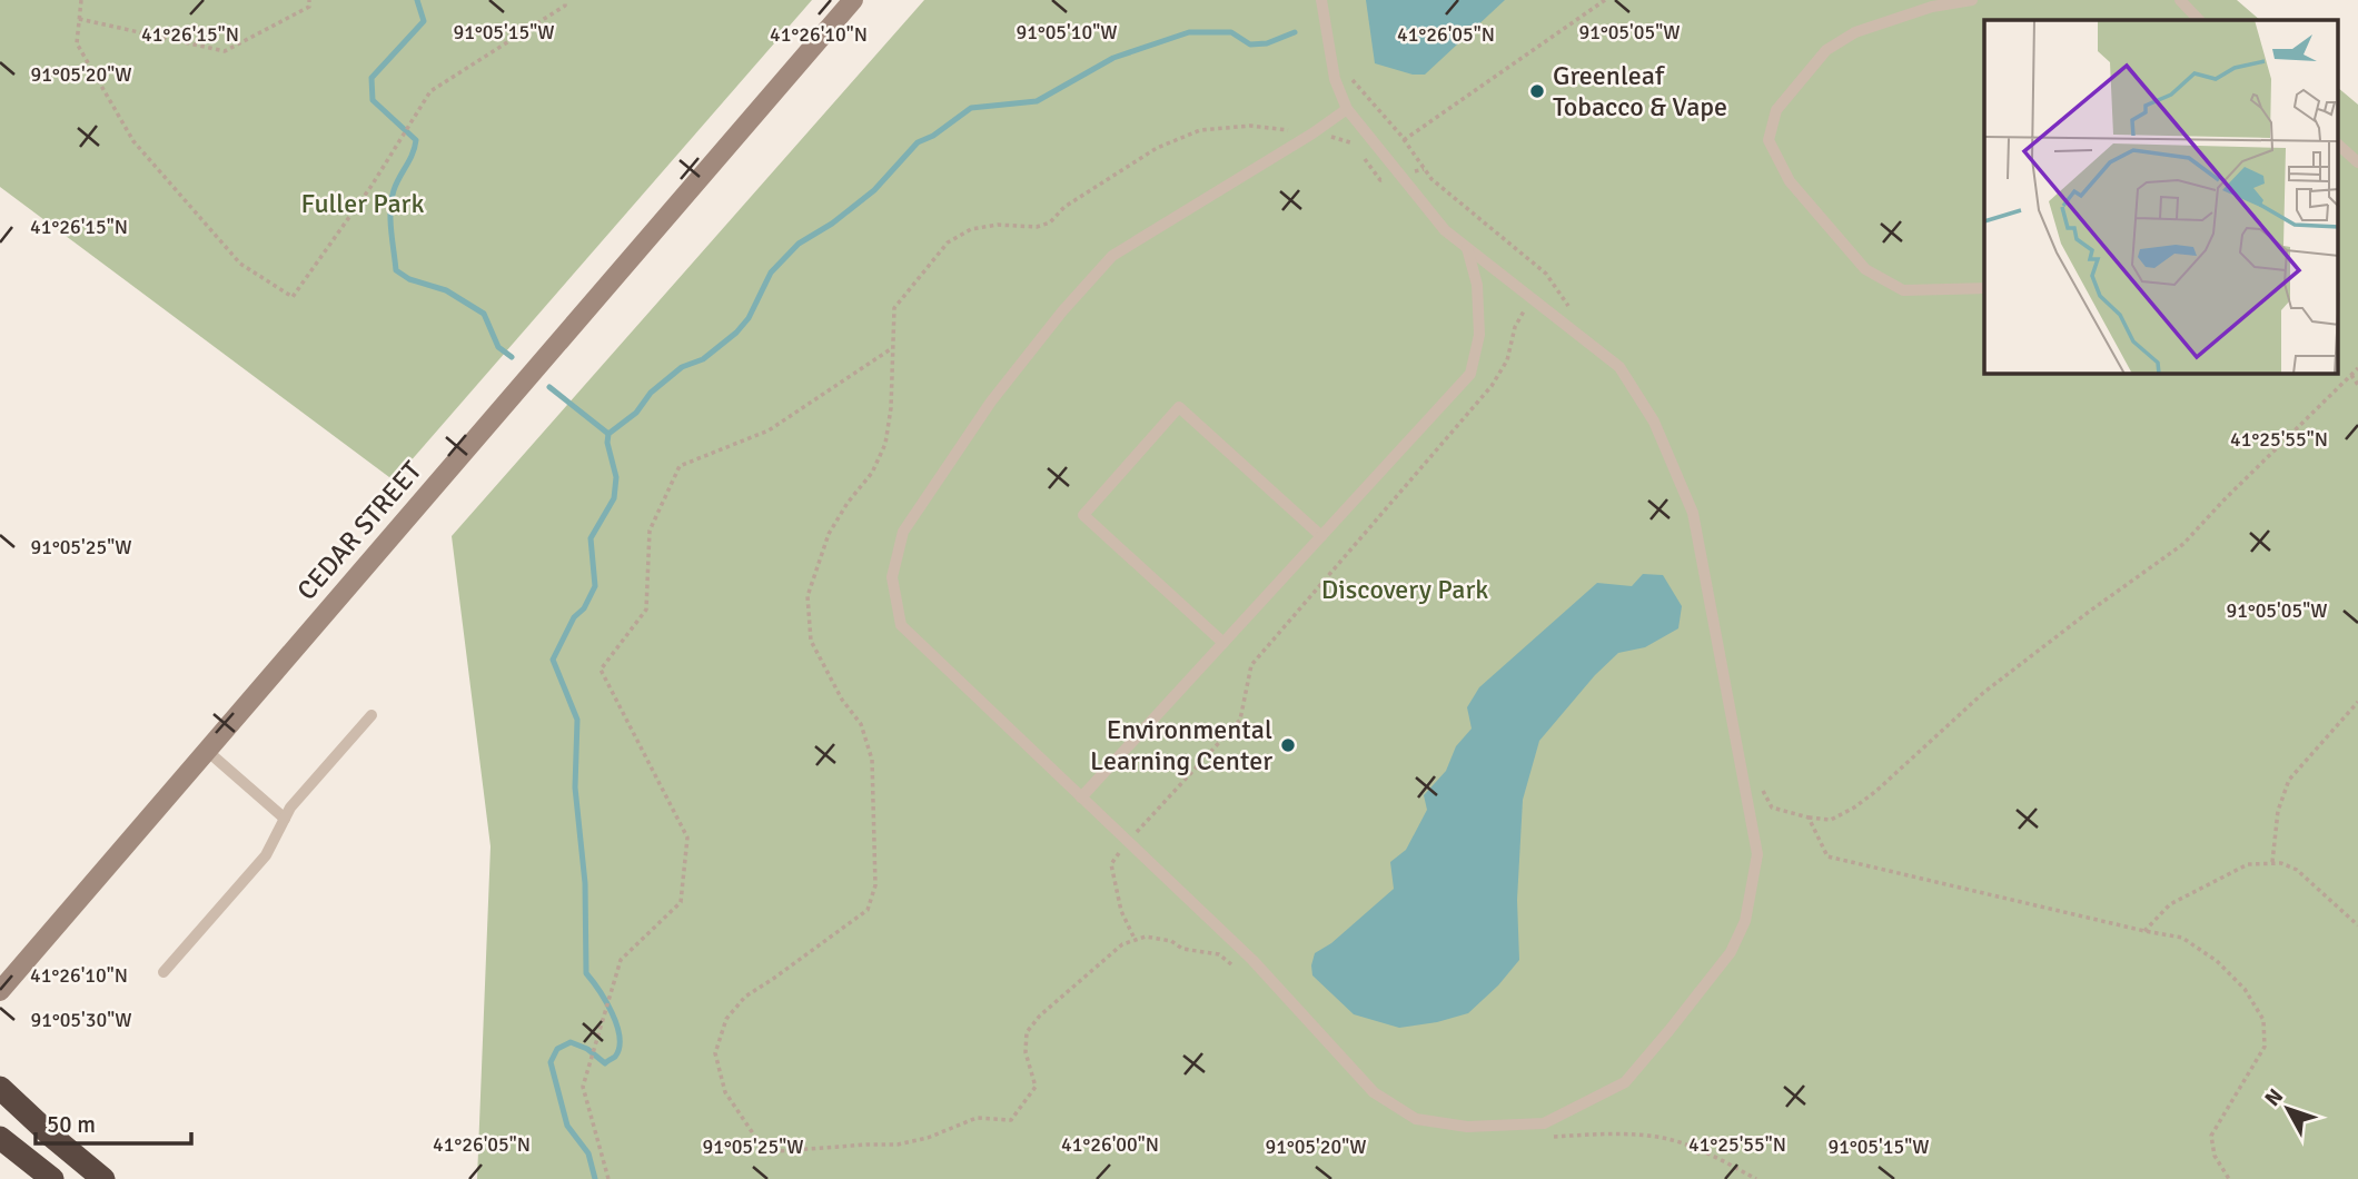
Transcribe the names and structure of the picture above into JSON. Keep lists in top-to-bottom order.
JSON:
{
  "streets": {
    "main road": ["CEDAR STREET"]
  },
  "parks": ["Fuller Park", "Discovery Park"],
  "places": ["Greenleaf Tobacco & Vape", "Environmental Learning Center"],
  "scale_bar": "50 m",
  "north": "top left",
  "coordinates": [
    "91°05'15\"W",
    "91°05'10\"W",
    "91°05'05\"W",
    "41°26'15\"N",
    "41°26'10\"N",
    "41°26'05\"N",
    "91°05'20\"W",
    "41°25'55\"N",
    "91°05'25\"W",
    "91°05'30\"W",
    "41°26'00\"N"
  ]
}
